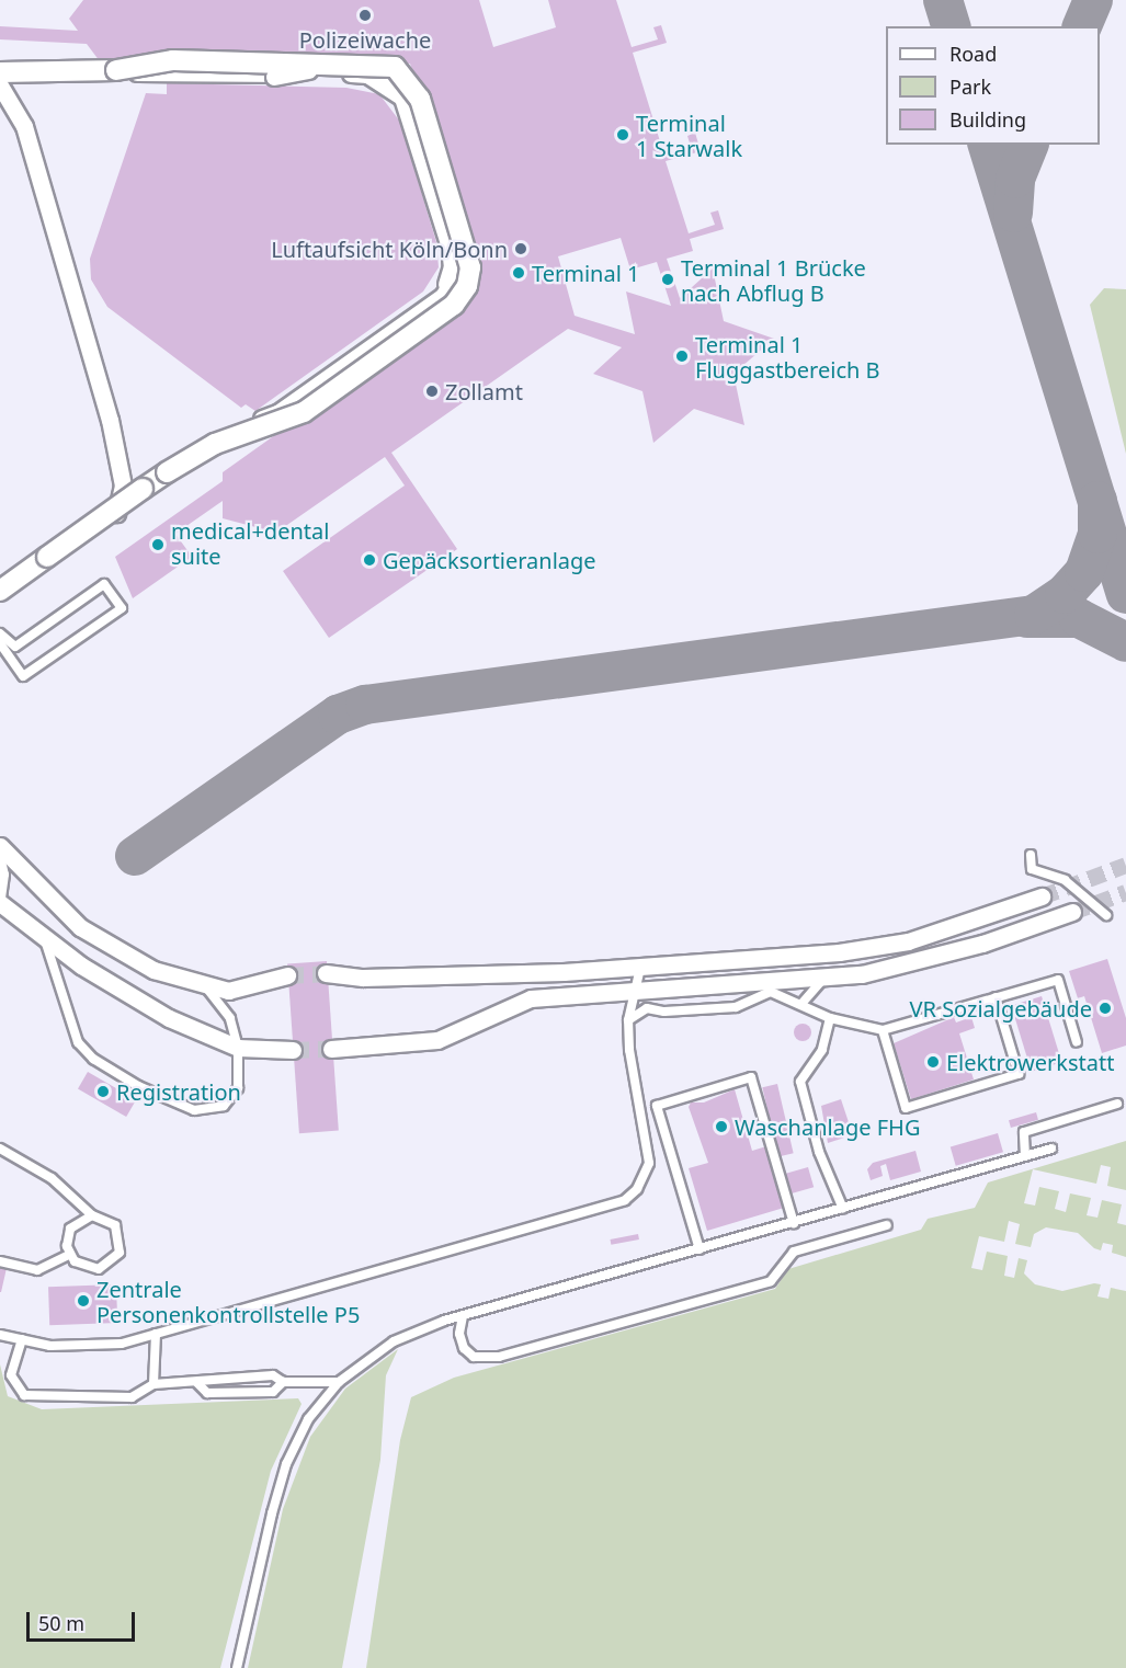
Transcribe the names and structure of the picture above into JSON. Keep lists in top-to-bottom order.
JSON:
{
  "places": [
    "Polizeiwache",
    "Terminal 1 Starwalk",
    "Luftaufsicht Köln/Bonn",
    "Terminal 1",
    "Terminal 1 Brücke nach Abflug B",
    "Terminal 1 Fluggastbereich B",
    "Zollamt",
    "medical+dental suite",
    "Gepäcksortieranlage",
    "VR Sozialgebäude",
    "Elektrowerkstatt",
    "Registration",
    "Waschanlage FHG",
    "Zentrale Personenkontrollstelle P5"
  ],
  "legend": ["Road", "Park", "Building"],
  "scale_bar": "50 m"
}
